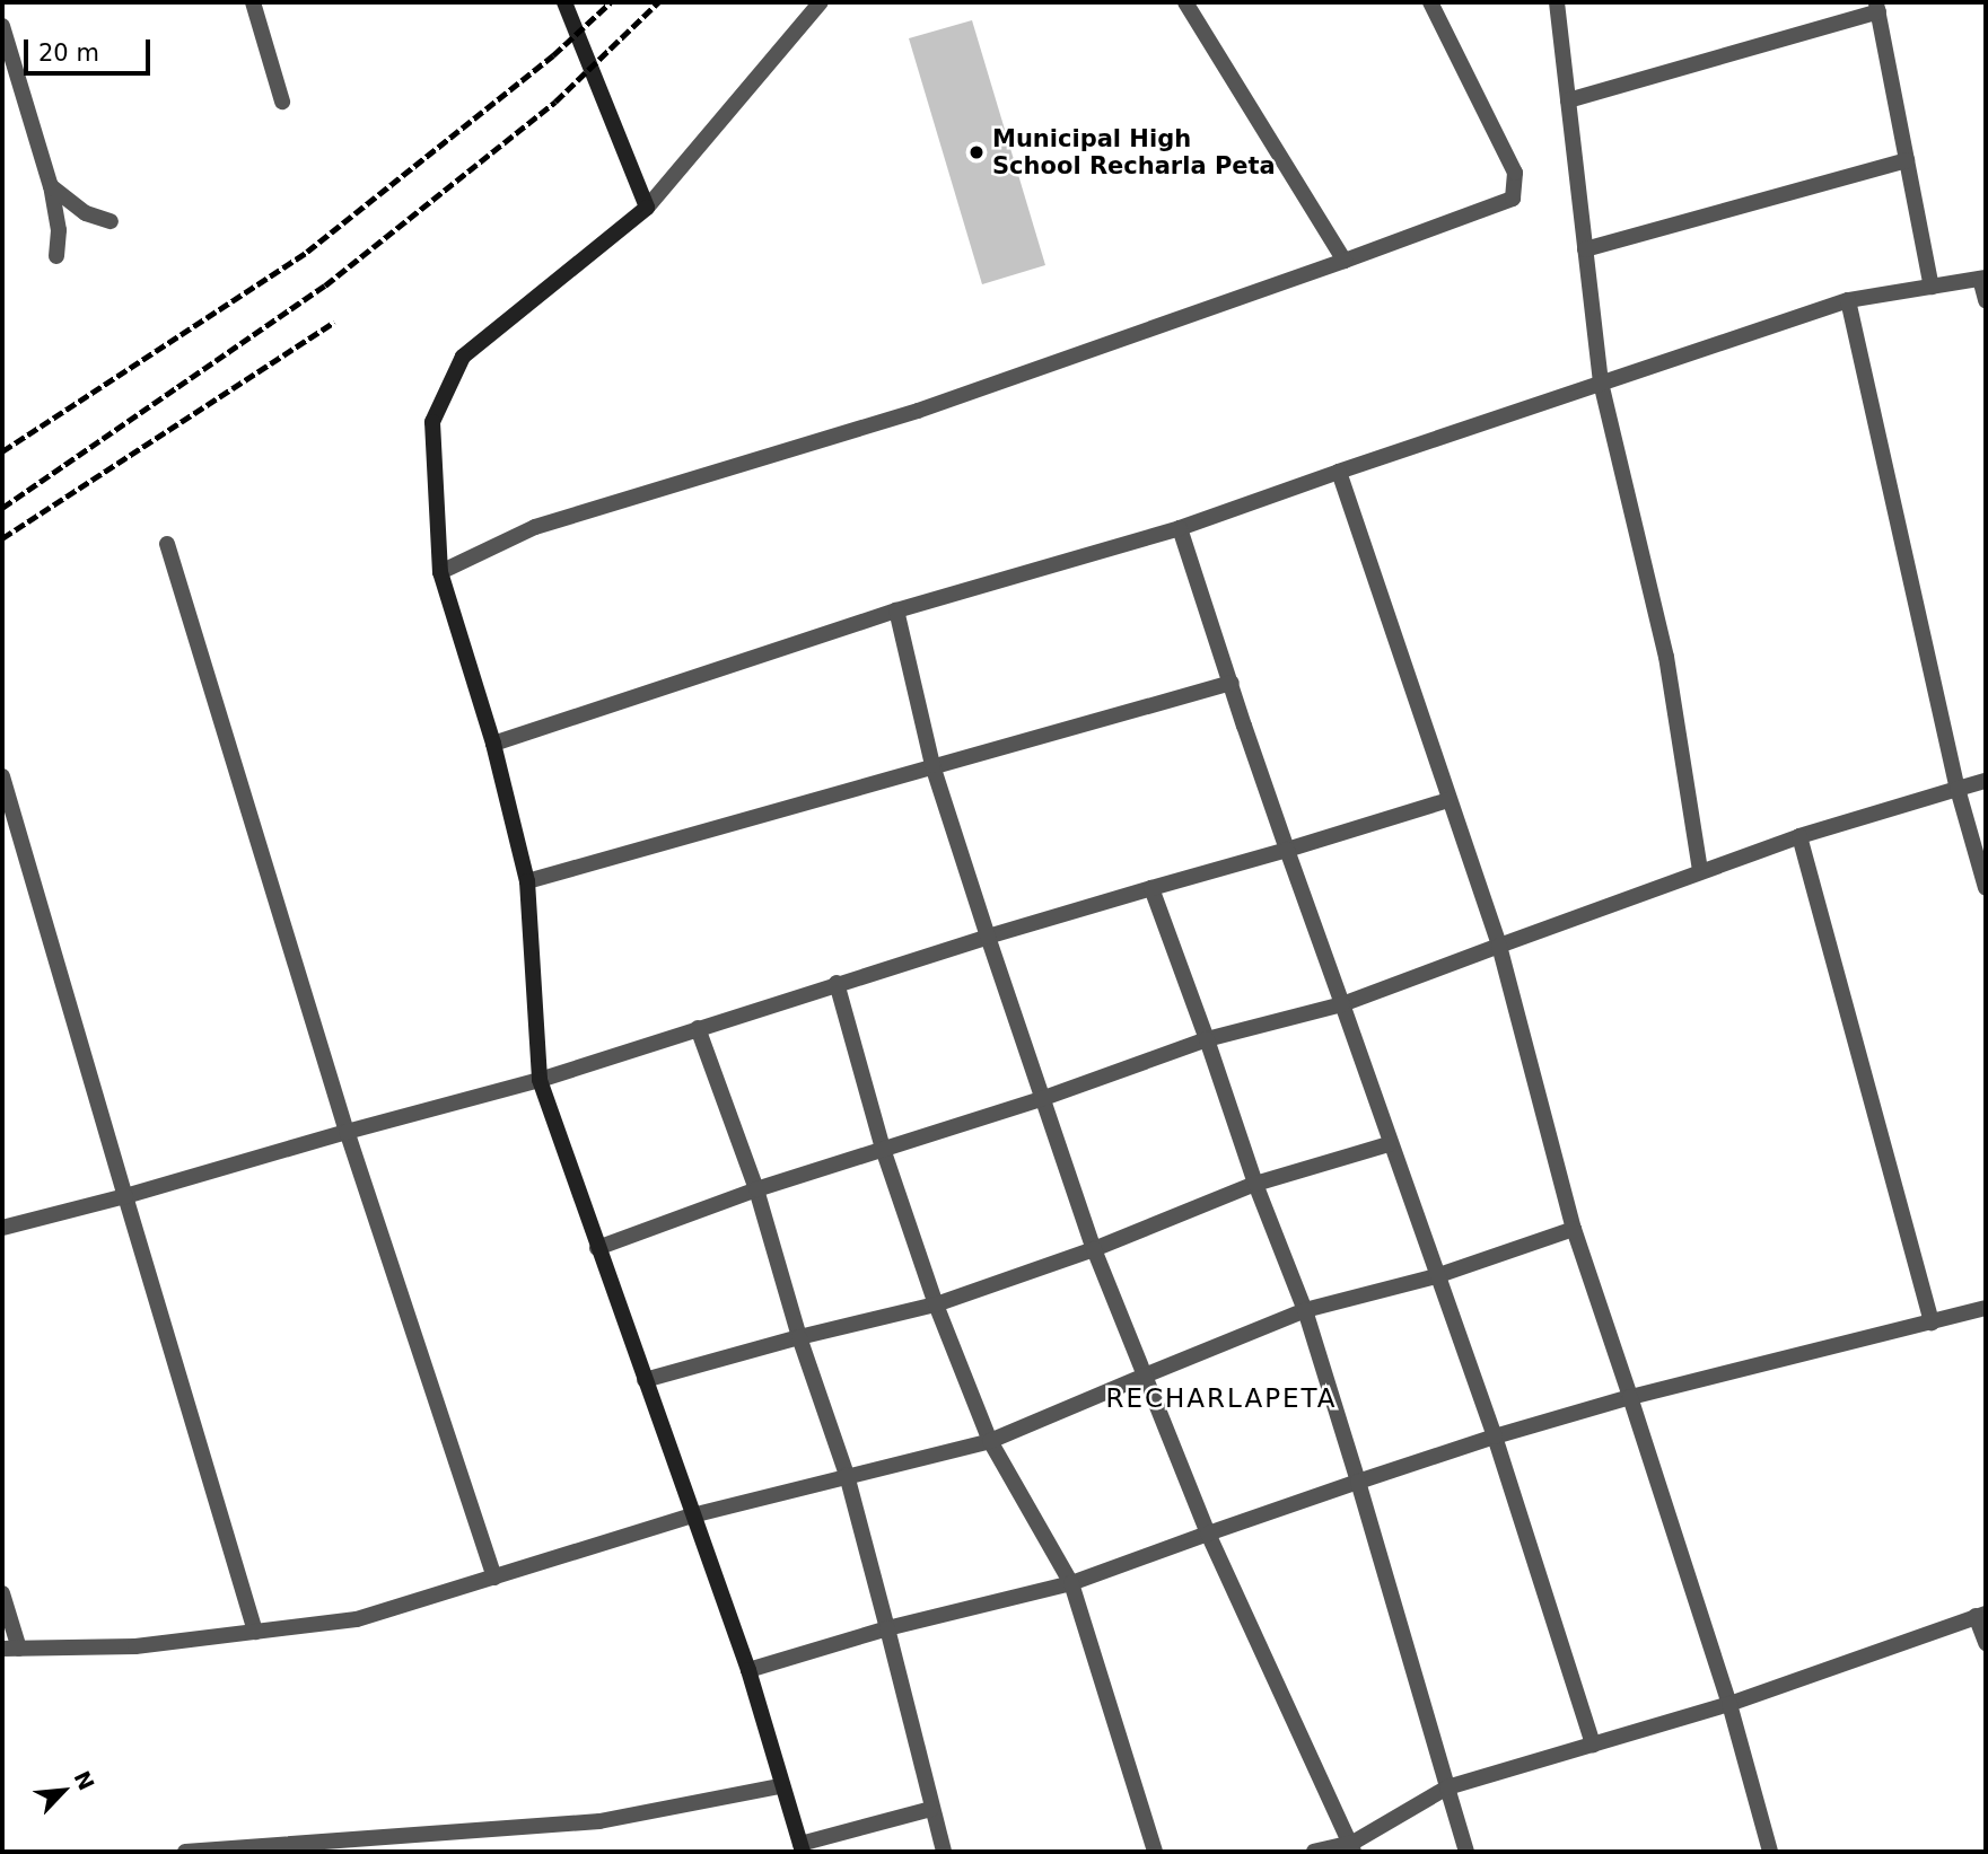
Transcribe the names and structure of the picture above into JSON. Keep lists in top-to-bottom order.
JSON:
{
  "districts": ["RECHARLAPETA"],
  "places": ["Municipal High School Recharla Peta"],
  "scale_bar": "20 m",
  "north": "top right"
}
